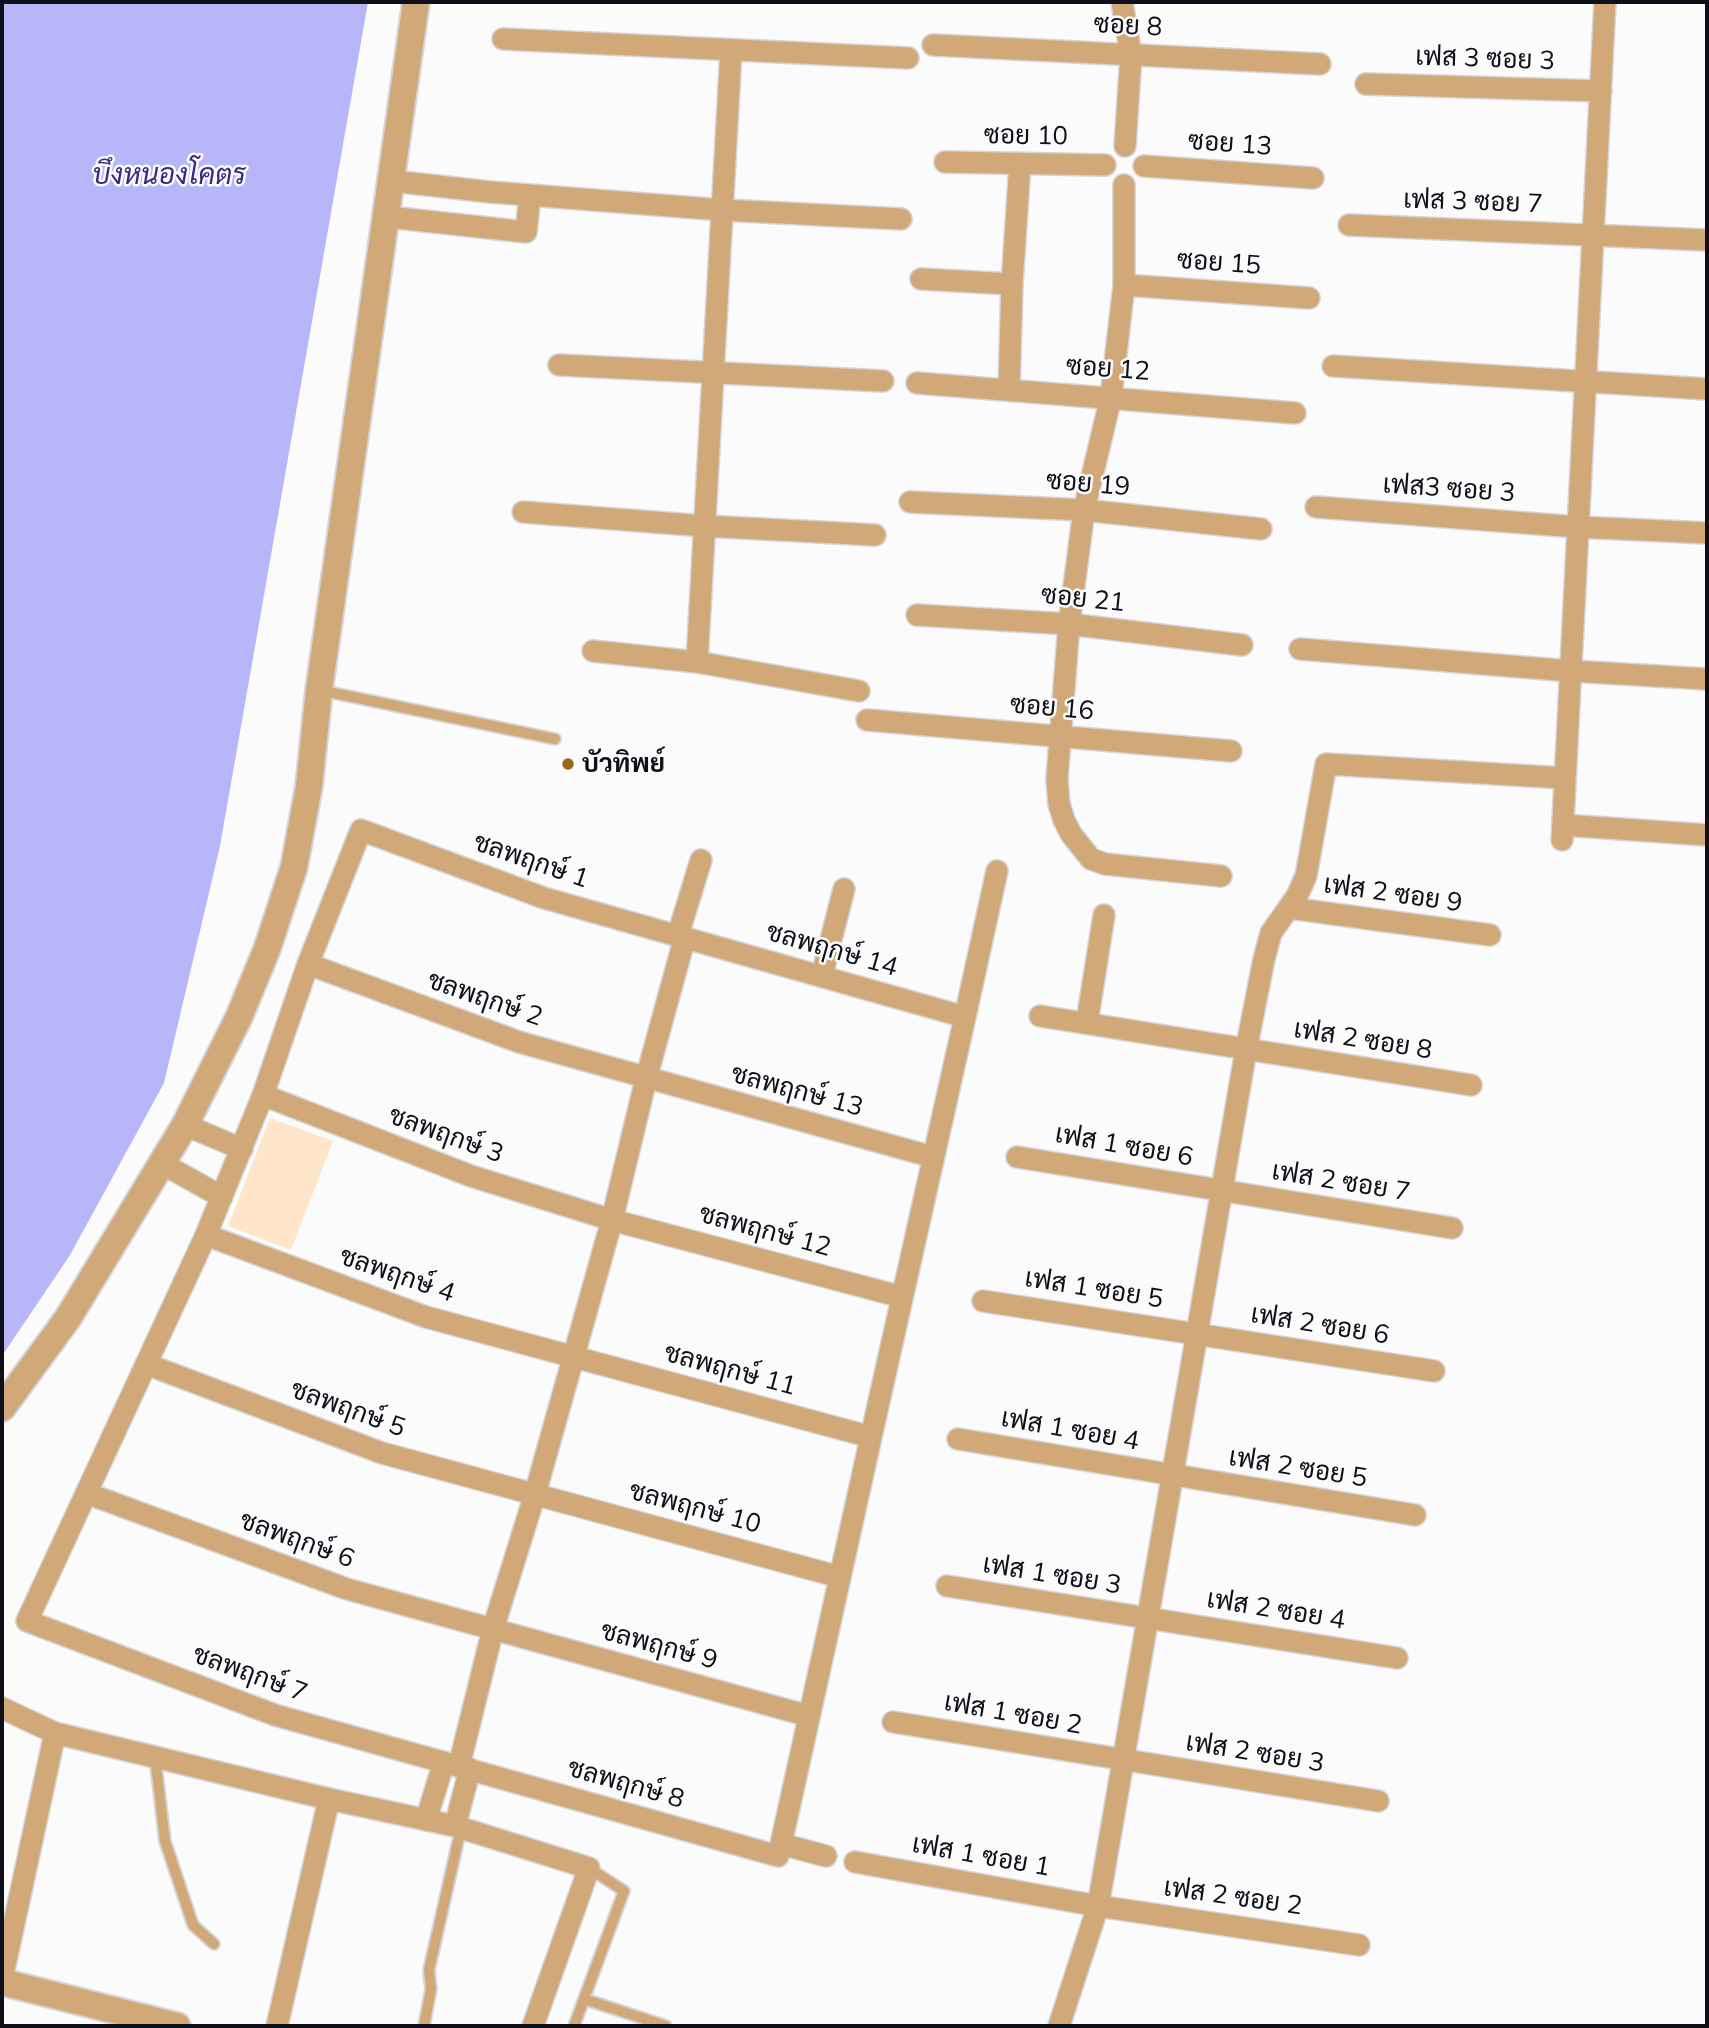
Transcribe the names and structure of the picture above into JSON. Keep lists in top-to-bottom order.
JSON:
{
  "streets": {
    "street": [
      "ซอย 8",
      "เฟส 3 ซอย 3",
      "ซอย 10",
      "ซอย 13",
      "เฟส 3 ซอย 7",
      "ซอย 15",
      "ซอย 12",
      "ซอย 19",
      "เฟส3 ซอย 3",
      "ซอย 21",
      "ซอย 16",
      "ชลพฤกษ์ 1",
      "เฟส 2 ซอย 9",
      "ชลพฤกษ์ 14",
      "ชลพฤกษ์ 2",
      "เฟส 2 ซอย 8",
      "ชลพฤกษ์ 13",
      "ชลพฤกษ์ 3",
      "เฟส 1 ซอย 6",
      "เฟส 2 ซอย 7",
      "ชลพฤกษ์ 12",
      "ชลพฤกษ์ 4",
      "เฟส 1 ซอย 5",
      "เฟส 2 ซอย 6",
      "ชลพฤกษ์ 11",
      "ชลพฤกษ์ 5",
      "เฟส 1 ซอย 4",
      "เฟส 2 ซอย 5",
      "ชลพฤกษ์ 10",
      "ชลพฤกษ์ 6",
      "เฟส 1 ซอย 3",
      "เฟส 2 ซอย 4",
      "ชลพฤกษ์ 9",
      "ชลพฤกษ์ 7",
      "เฟส 1 ซอย 2",
      "เฟส 2 ซอย 3",
      "ชลพฤกษ์ 8",
      "เฟส 1 ซอย 1",
      "เฟส 2 ซอย 2"
    ]
  },
  "crossings": [
    ["ซอย 10", "ซอย 13"],
    ["ชลพฤกษ์ 1", "ชลพฤกษ์ 14"],
    ["ชลพฤกษ์ 1", "ชลพฤกษ์ 2"],
    ["ชลพฤกษ์ 2", "ชลพฤกษ์ 13"],
    ["ชลพฤกษ์ 3", "ชลพฤกษ์ 12"],
    ["เฟส 1 ซอย 6", "เฟส 2 ซอย 7"],
    ["ชลพฤกษ์ 4", "ชลพฤกษ์ 11"],
    ["เฟส 1 ซอย 5", "เฟส 2 ซอย 6"],
    ["ชลพฤกษ์ 5", "ชลพฤกษ์ 10"],
    ["เฟส 1 ซอย 4", "เฟส 2 ซอย 5"],
    ["ชลพฤกษ์ 6", "ชลพฤกษ์ 9"],
    ["ชลพฤกษ์ 6", "ชลพฤกษ์ 7"],
    ["เฟส 1 ซอย 3", "เฟส 2 ซอย 4"],
    ["ชลพฤกษ์ 7", "ชลพฤกษ์ 8"],
    ["เฟส 1 ซอย 2", "เฟส 2 ซอย 3"],
    ["เฟส 1 ซอย 1", "เฟส 2 ซอย 2"]
  ],
  "water": ["บึงหนองโคตร"],
  "places": ["บัวทิพย์"]
}
